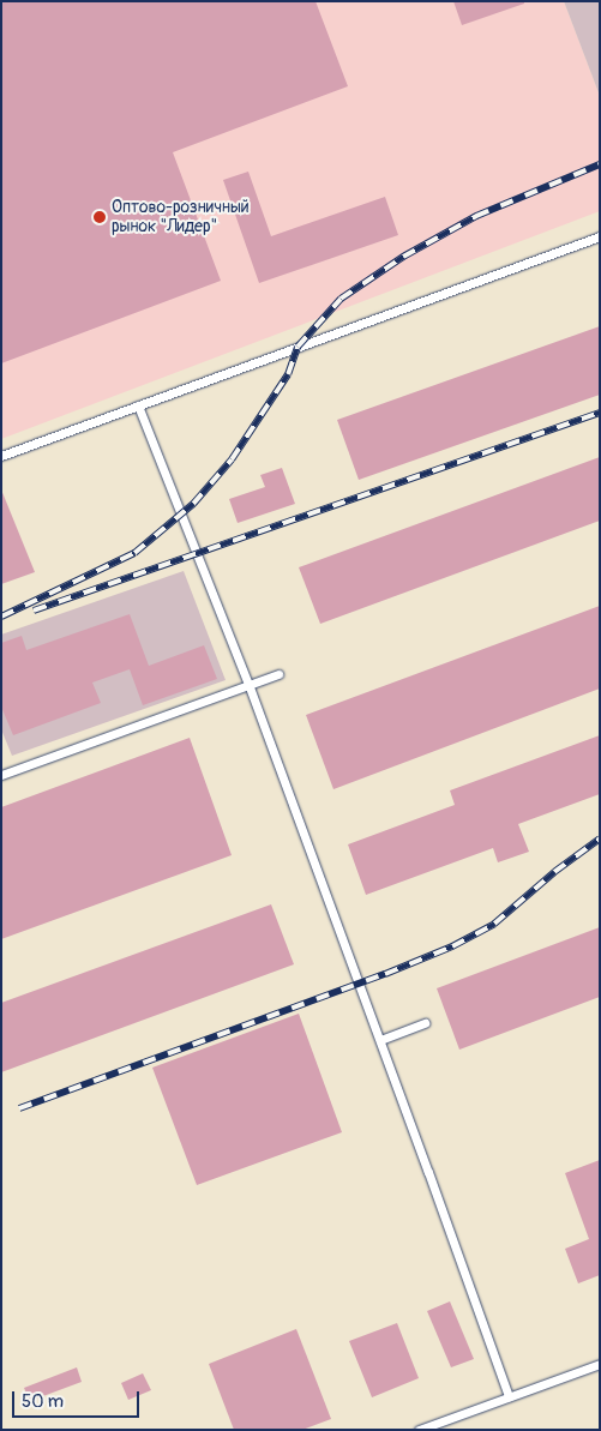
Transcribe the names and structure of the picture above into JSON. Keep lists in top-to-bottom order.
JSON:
{
  "places": ["Оптово-розничный рынок \"Лидер\""],
  "scale_bar": "50 m"
}
